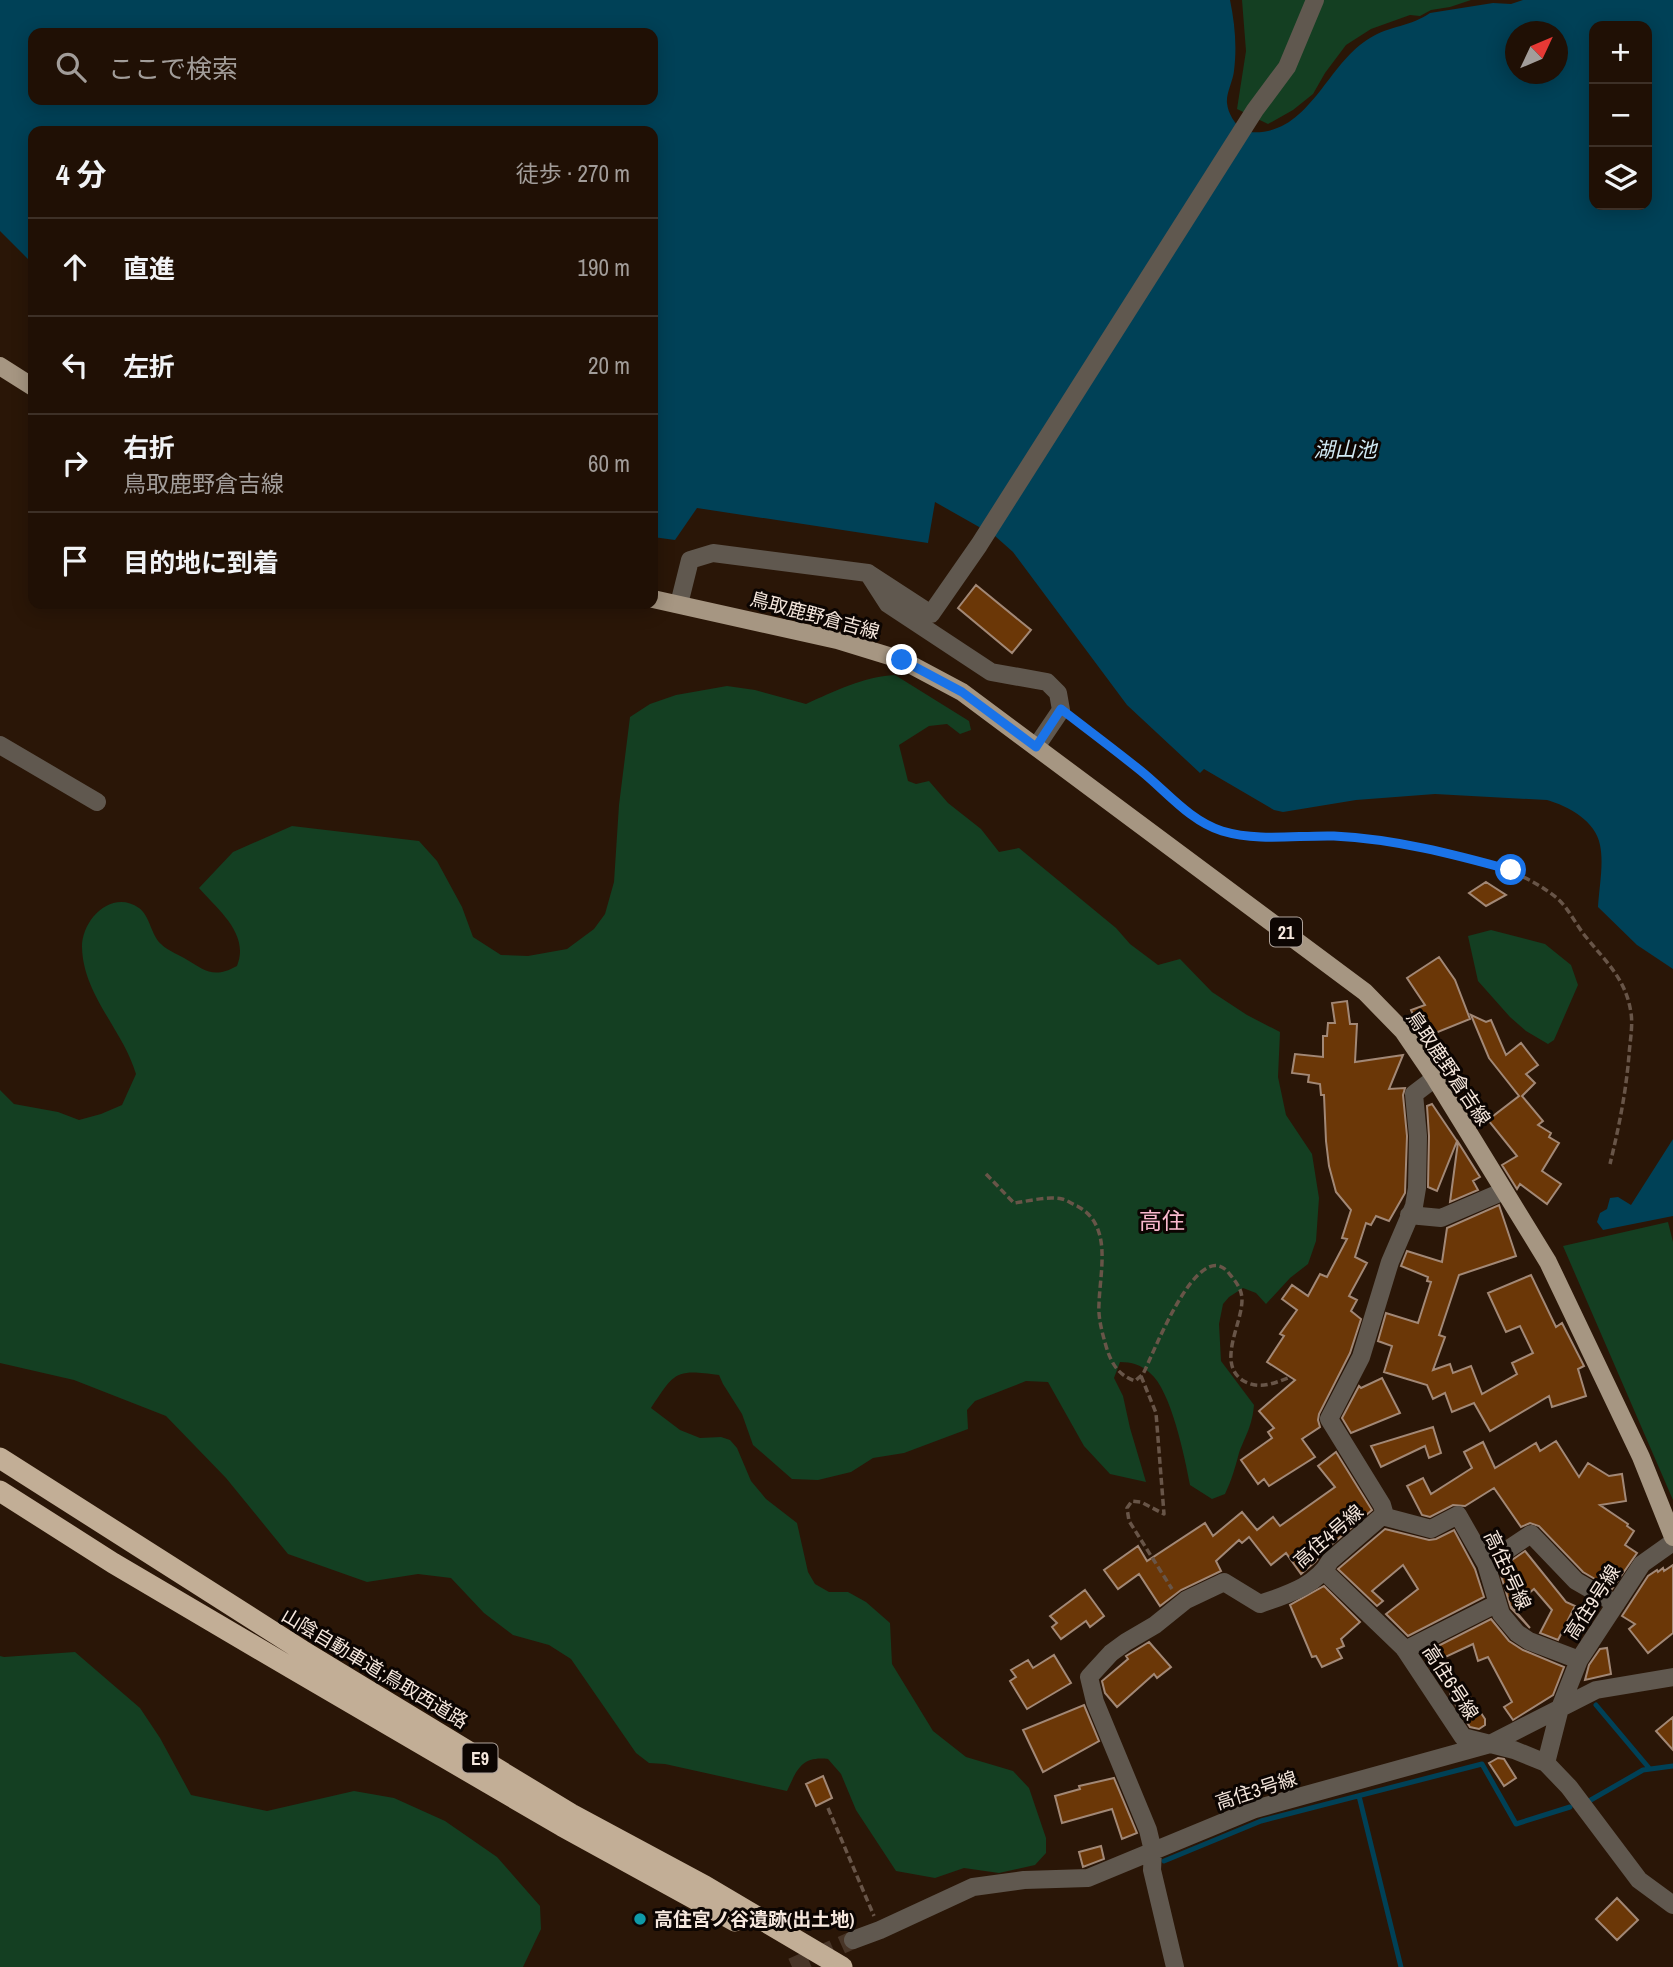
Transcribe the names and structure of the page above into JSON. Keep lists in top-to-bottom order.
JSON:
{
  "streets": {
    "highway": ["山陰自動車道;鳥取西道路", "E9"],
    "main road": ["鳥取鹿野倉吉線", "21"],
    "street": [
      "高住4号線",
      "高住5号線",
      "高住9号線",
      "高住6号線",
      "高住3号線"
    ]
  },
  "crossings": [
    ["鳥取鹿野倉吉線", "高住4号線"],
    ["高住4号線", "高住5号線"],
    ["高住4号線", "高住6号線"],
    ["高住4号線", "高住3号線"],
    ["高住5号線", "高住9号線"],
    ["高住6号線", "高住3号線"]
  ],
  "districts": ["高住"],
  "water": ["湖山池"],
  "places": ["高住宮ノ谷遺跡(出土地)"],
  "north": "top right",
  "page": {
    "map_buttons": ["+", "−"],
    "search": "ここで検索",
    "heading": ["4 分", "徒歩 · 270 m"],
    "list": [
      ["直進", "190 m"],
      ["左折", "20 m"],
      ["右折", "鳥取鹿野倉吉線", "60 m"],
      "目的地に到着"
    ]
  }
}
